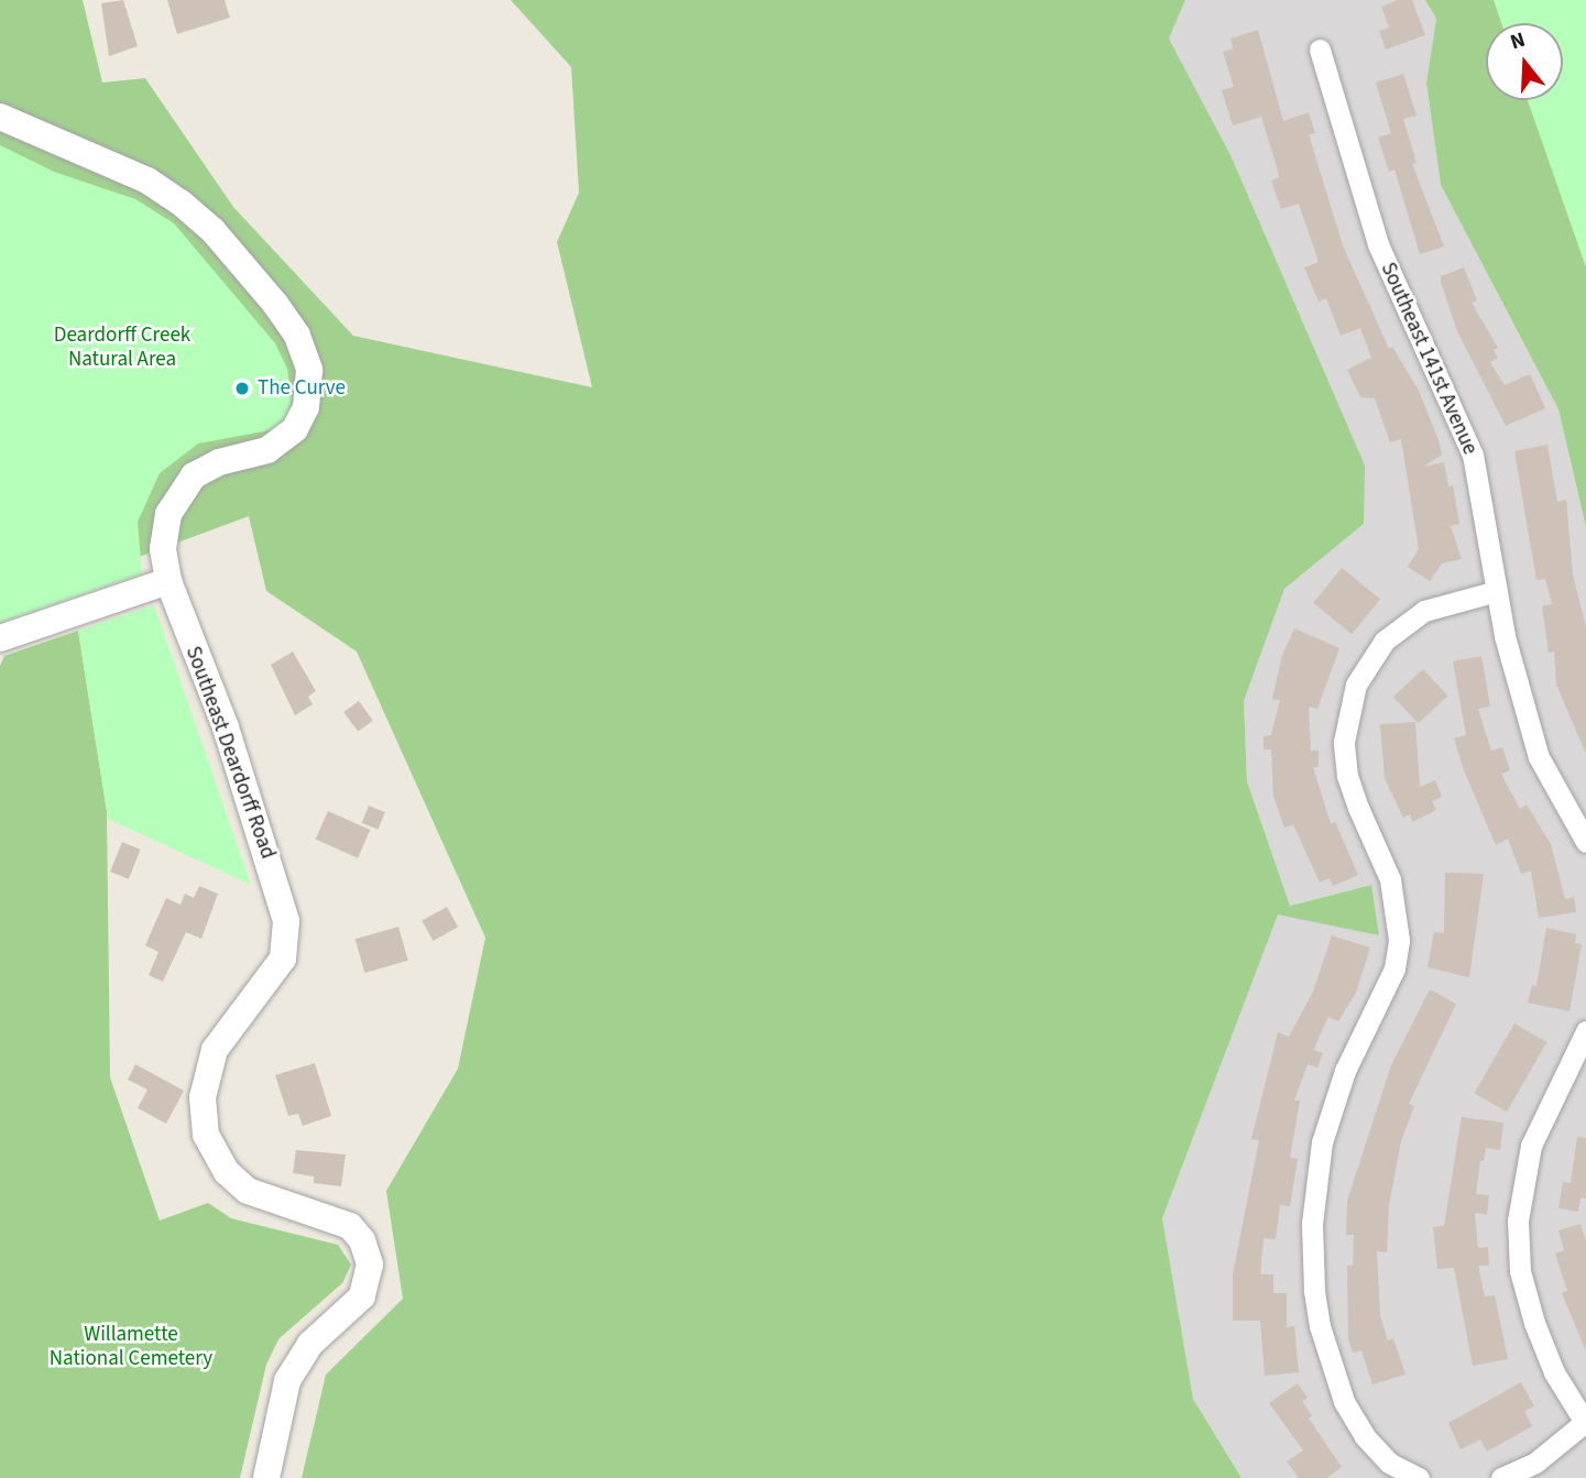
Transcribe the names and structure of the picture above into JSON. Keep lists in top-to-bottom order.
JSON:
{
  "streets": {
    "street": ["Southeast 141st Avenue", "Southeast Deardorff Road"]
  },
  "parks": ["Deardorff Creek Natural Area", "Willamette National Cemetery"],
  "places": ["The Curve"],
  "north": "top"
}
